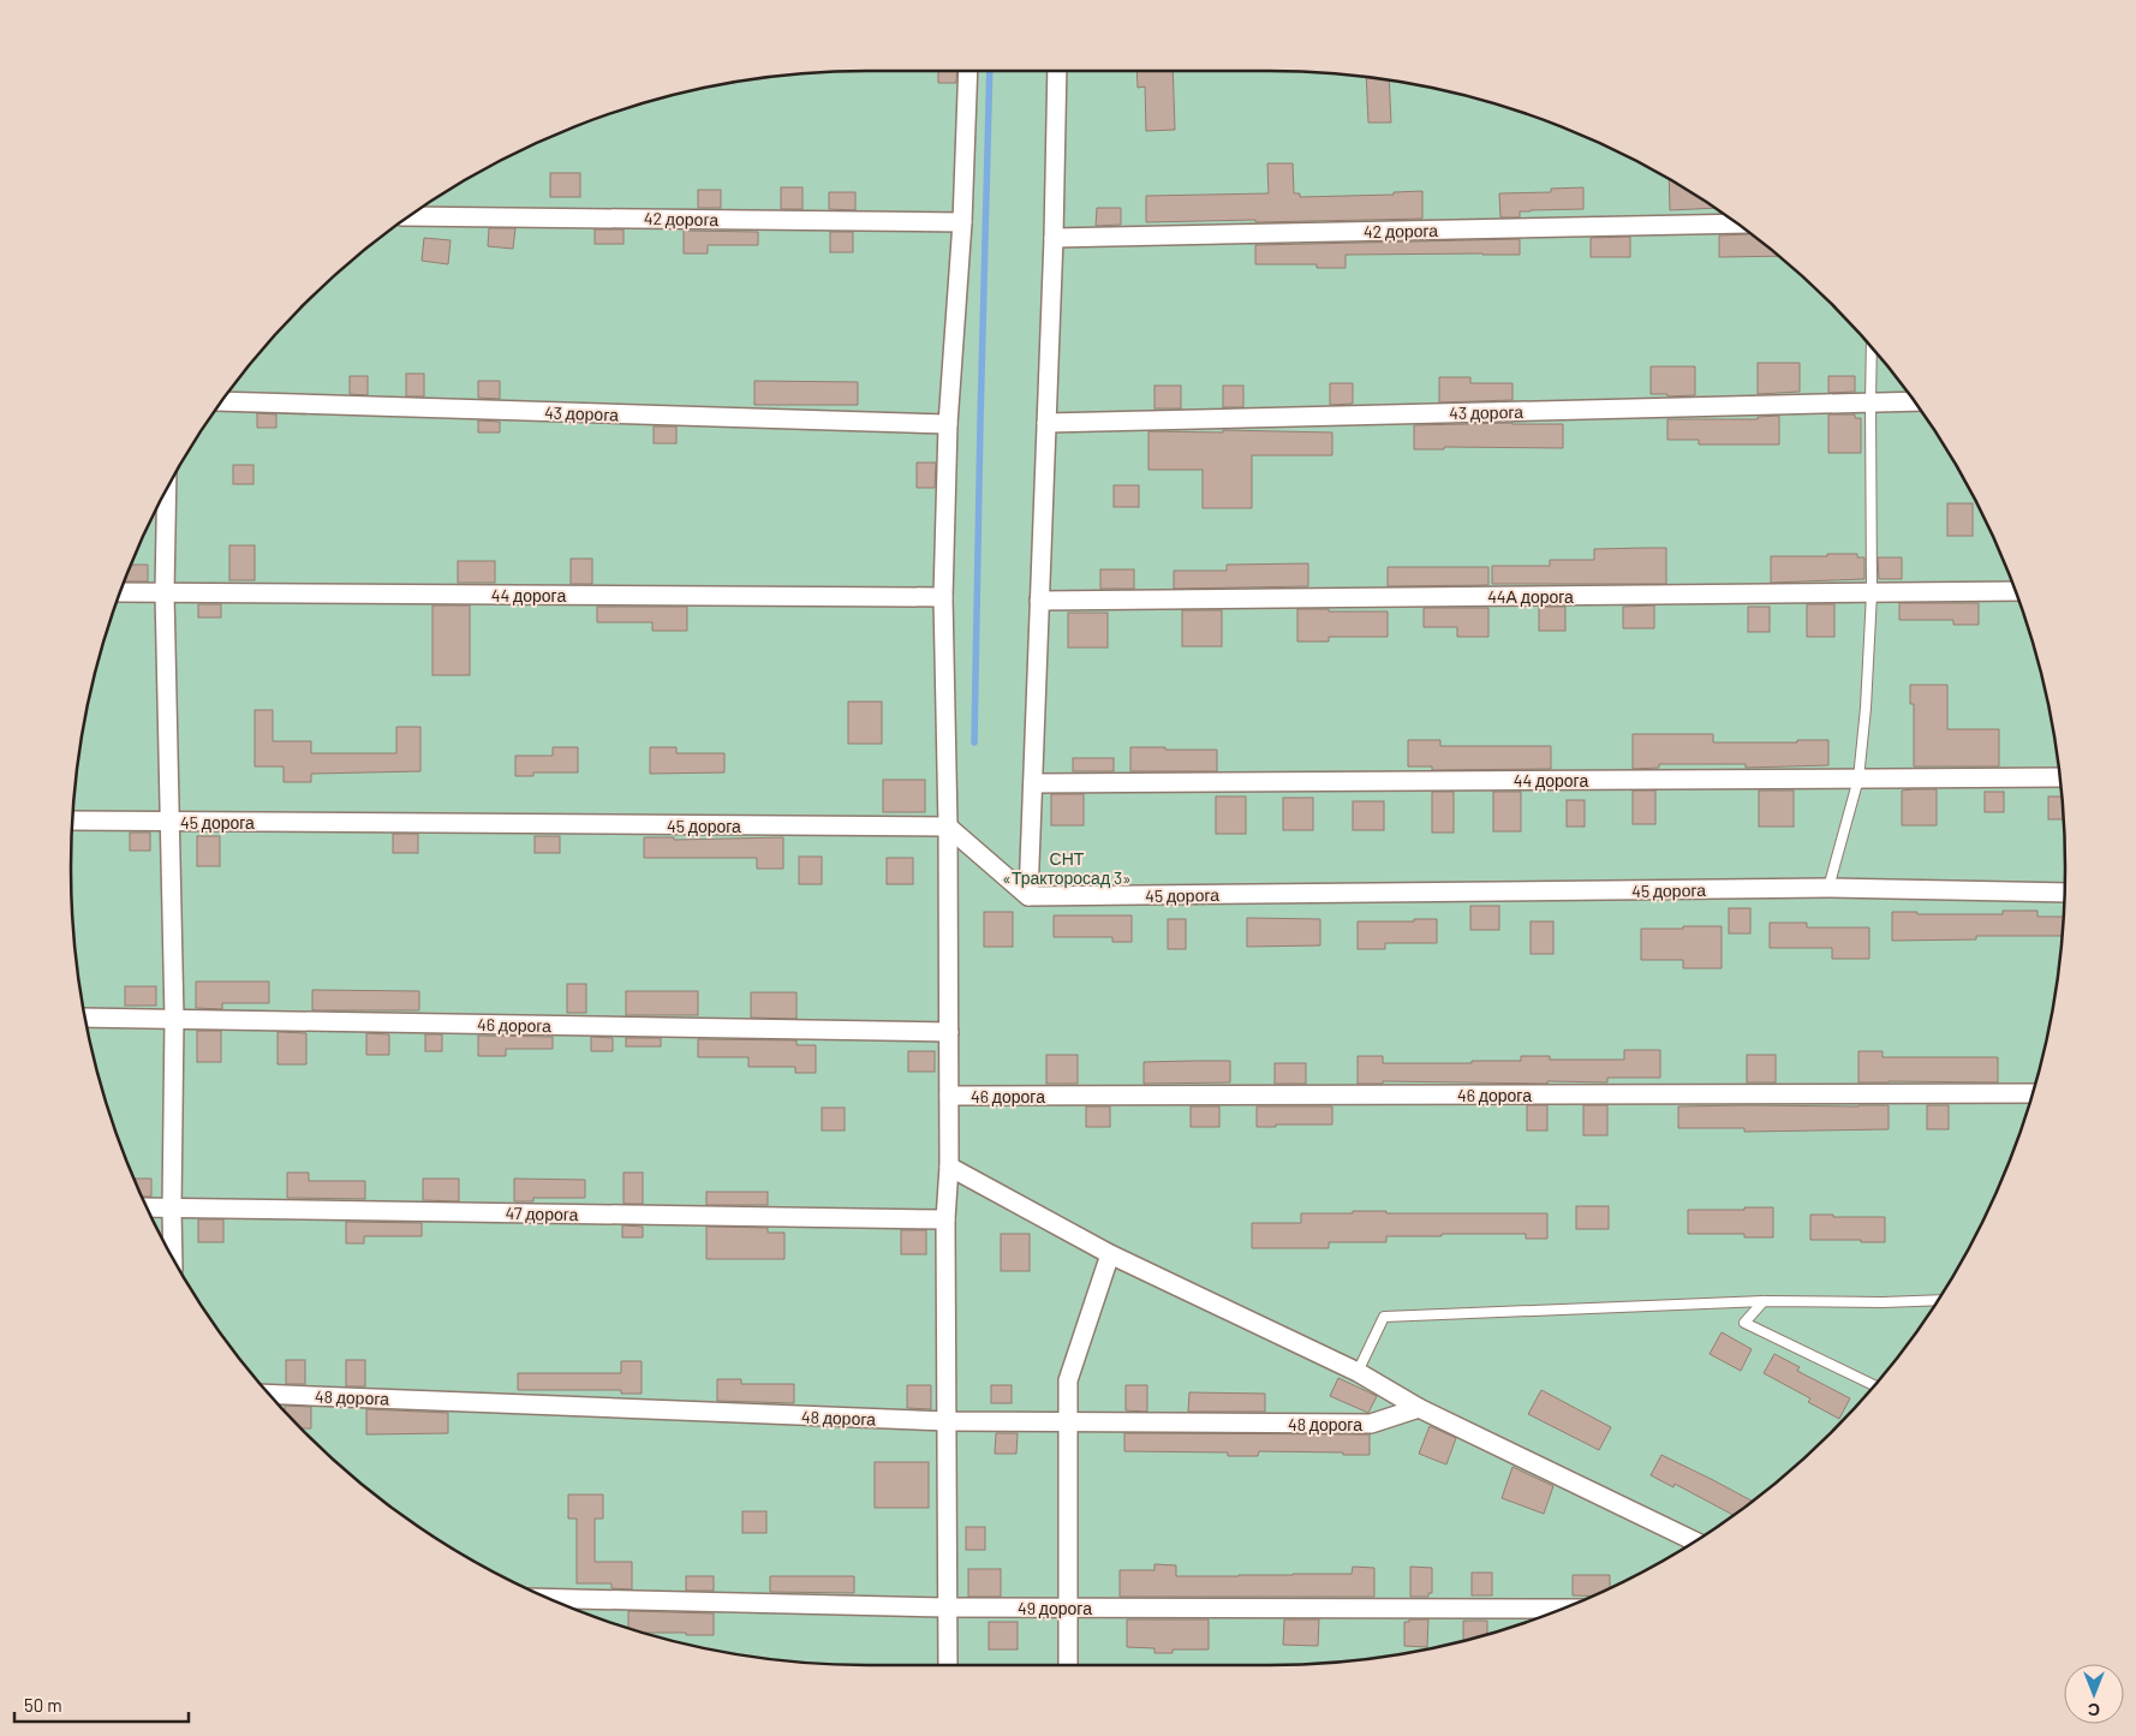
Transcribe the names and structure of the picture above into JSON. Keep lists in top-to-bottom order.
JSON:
{
  "streets": {
    "street": [
      "42 дорога",
      "43 дорога",
      "44 дорога",
      "44А дорога",
      "45 дорога",
      "46 дорога",
      "47 дорога",
      "48 дорога",
      "49 дорога"
    ]
  },
  "parks": ["СНТ «Тракторосад 3»"],
  "scale_bar": "50 m",
  "north": "bottom"
}
